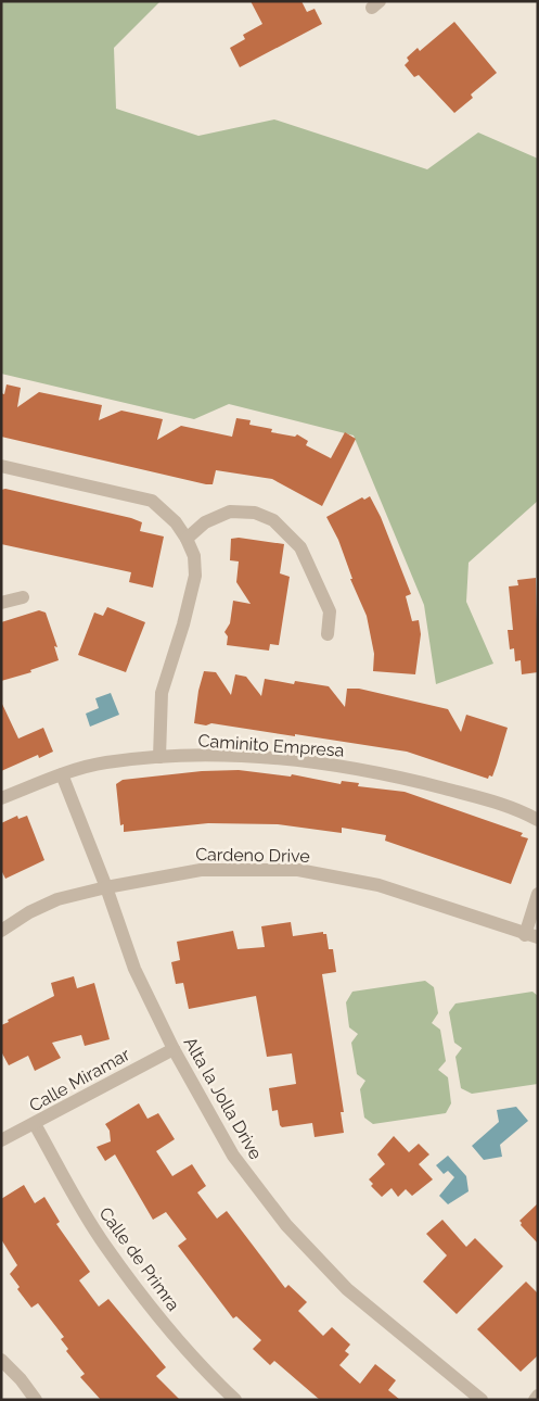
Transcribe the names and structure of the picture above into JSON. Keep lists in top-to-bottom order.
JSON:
{
  "streets": {
    "street": [
      "Caminito Empresa",
      "Cardeno Drive",
      "Calle Miramar",
      "Alta la Jolla Drive",
      "Calle de Primra"
    ]
  },
  "crossings": [
    ["Caminito Empresa", "Alta la Jolla Drive"],
    ["Cardeno Drive", "Alta la Jolla Drive"],
    ["Calle Miramar", "Alta la Jolla Drive"],
    ["Calle Miramar", "Calle de Primra"]
  ]
}
